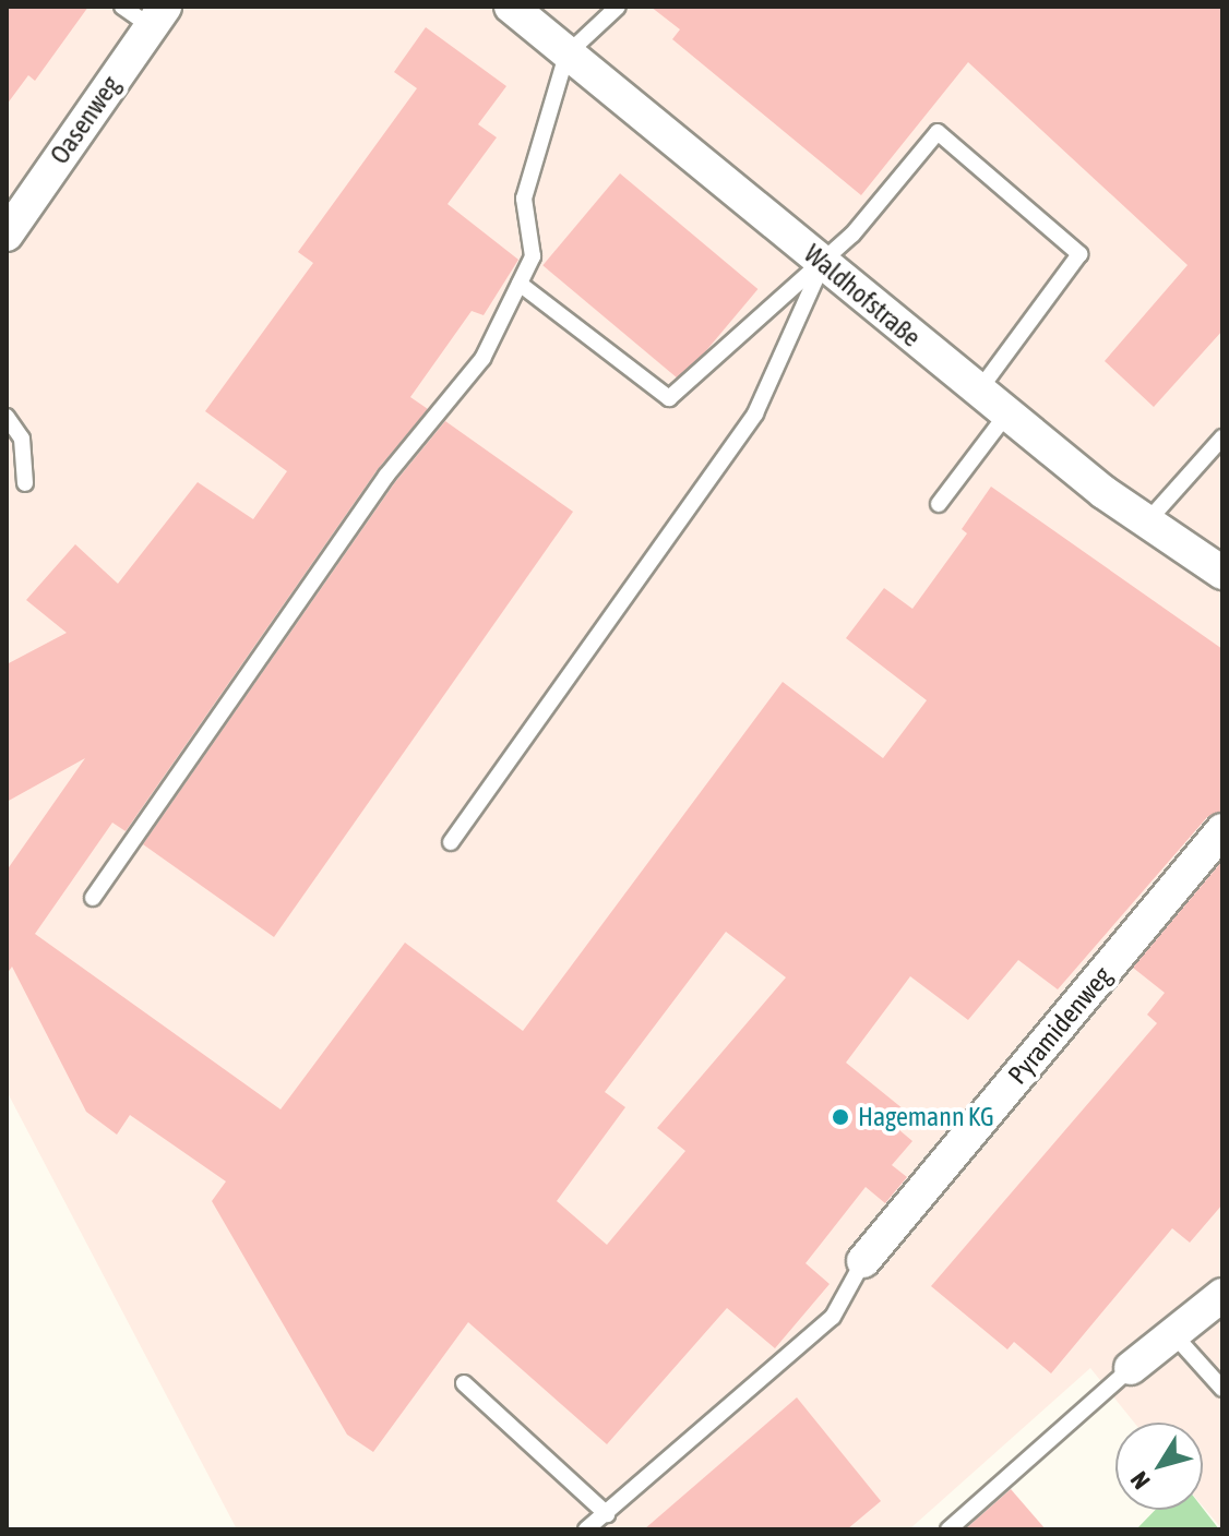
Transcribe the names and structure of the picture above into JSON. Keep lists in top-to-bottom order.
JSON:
{
  "streets": {
    "street": ["Oasenweg", "Waldhofstraße", "Pyramidenweg"]
  },
  "places": ["Hagemann KG"],
  "north": "bottom left"
}
